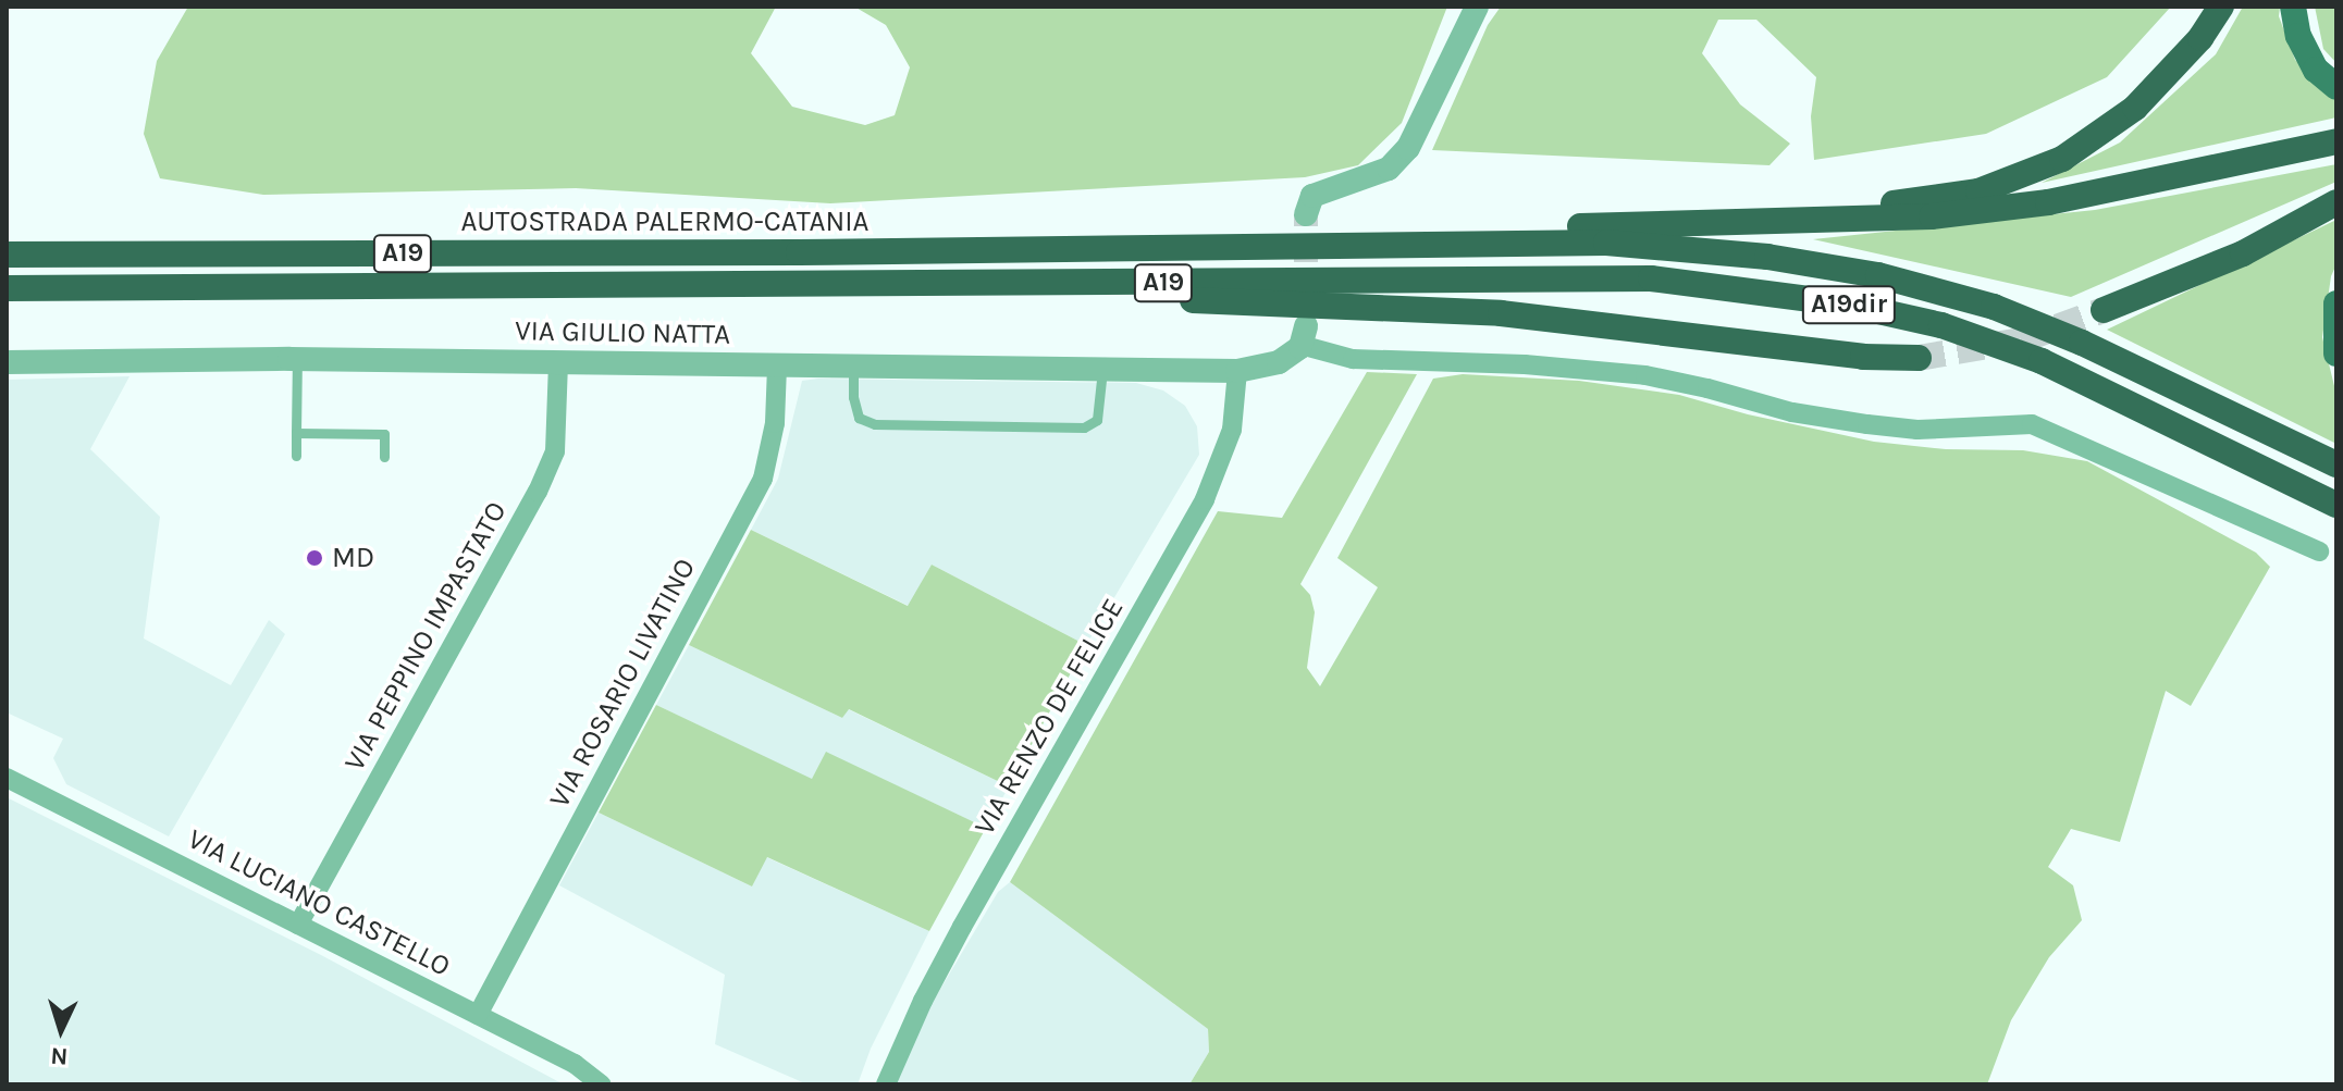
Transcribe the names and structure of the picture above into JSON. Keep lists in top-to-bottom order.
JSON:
{
  "streets": {
    "highway": ["AUTOSTRADA PALERMO-CATANIA", "A19", "A19dir"],
    "street": [
      "VIA GIULIO NATTA",
      "VIA PEPPINO IMPASTATO",
      "VIA ROSARIO LIVATINO",
      "VIA RENZO DE FELICE",
      "VIA LUCIANO CASTELLO"
    ]
  },
  "crossings": [
    ["AUTOSTRADA PALERMO-CATANIA", "A19dir"],
    ["A19", "A19dir"],
    ["VIA GIULIO NATTA", "VIA PEPPINO IMPASTATO"],
    ["VIA GIULIO NATTA", "VIA ROSARIO LIVATINO"],
    ["VIA GIULIO NATTA", "VIA RENZO DE FELICE"],
    ["VIA PEPPINO IMPASTATO", "VIA LUCIANO CASTELLO"],
    ["VIA ROSARIO LIVATINO", "VIA LUCIANO CASTELLO"]
  ],
  "places": ["MD"],
  "north": "bottom"
}
